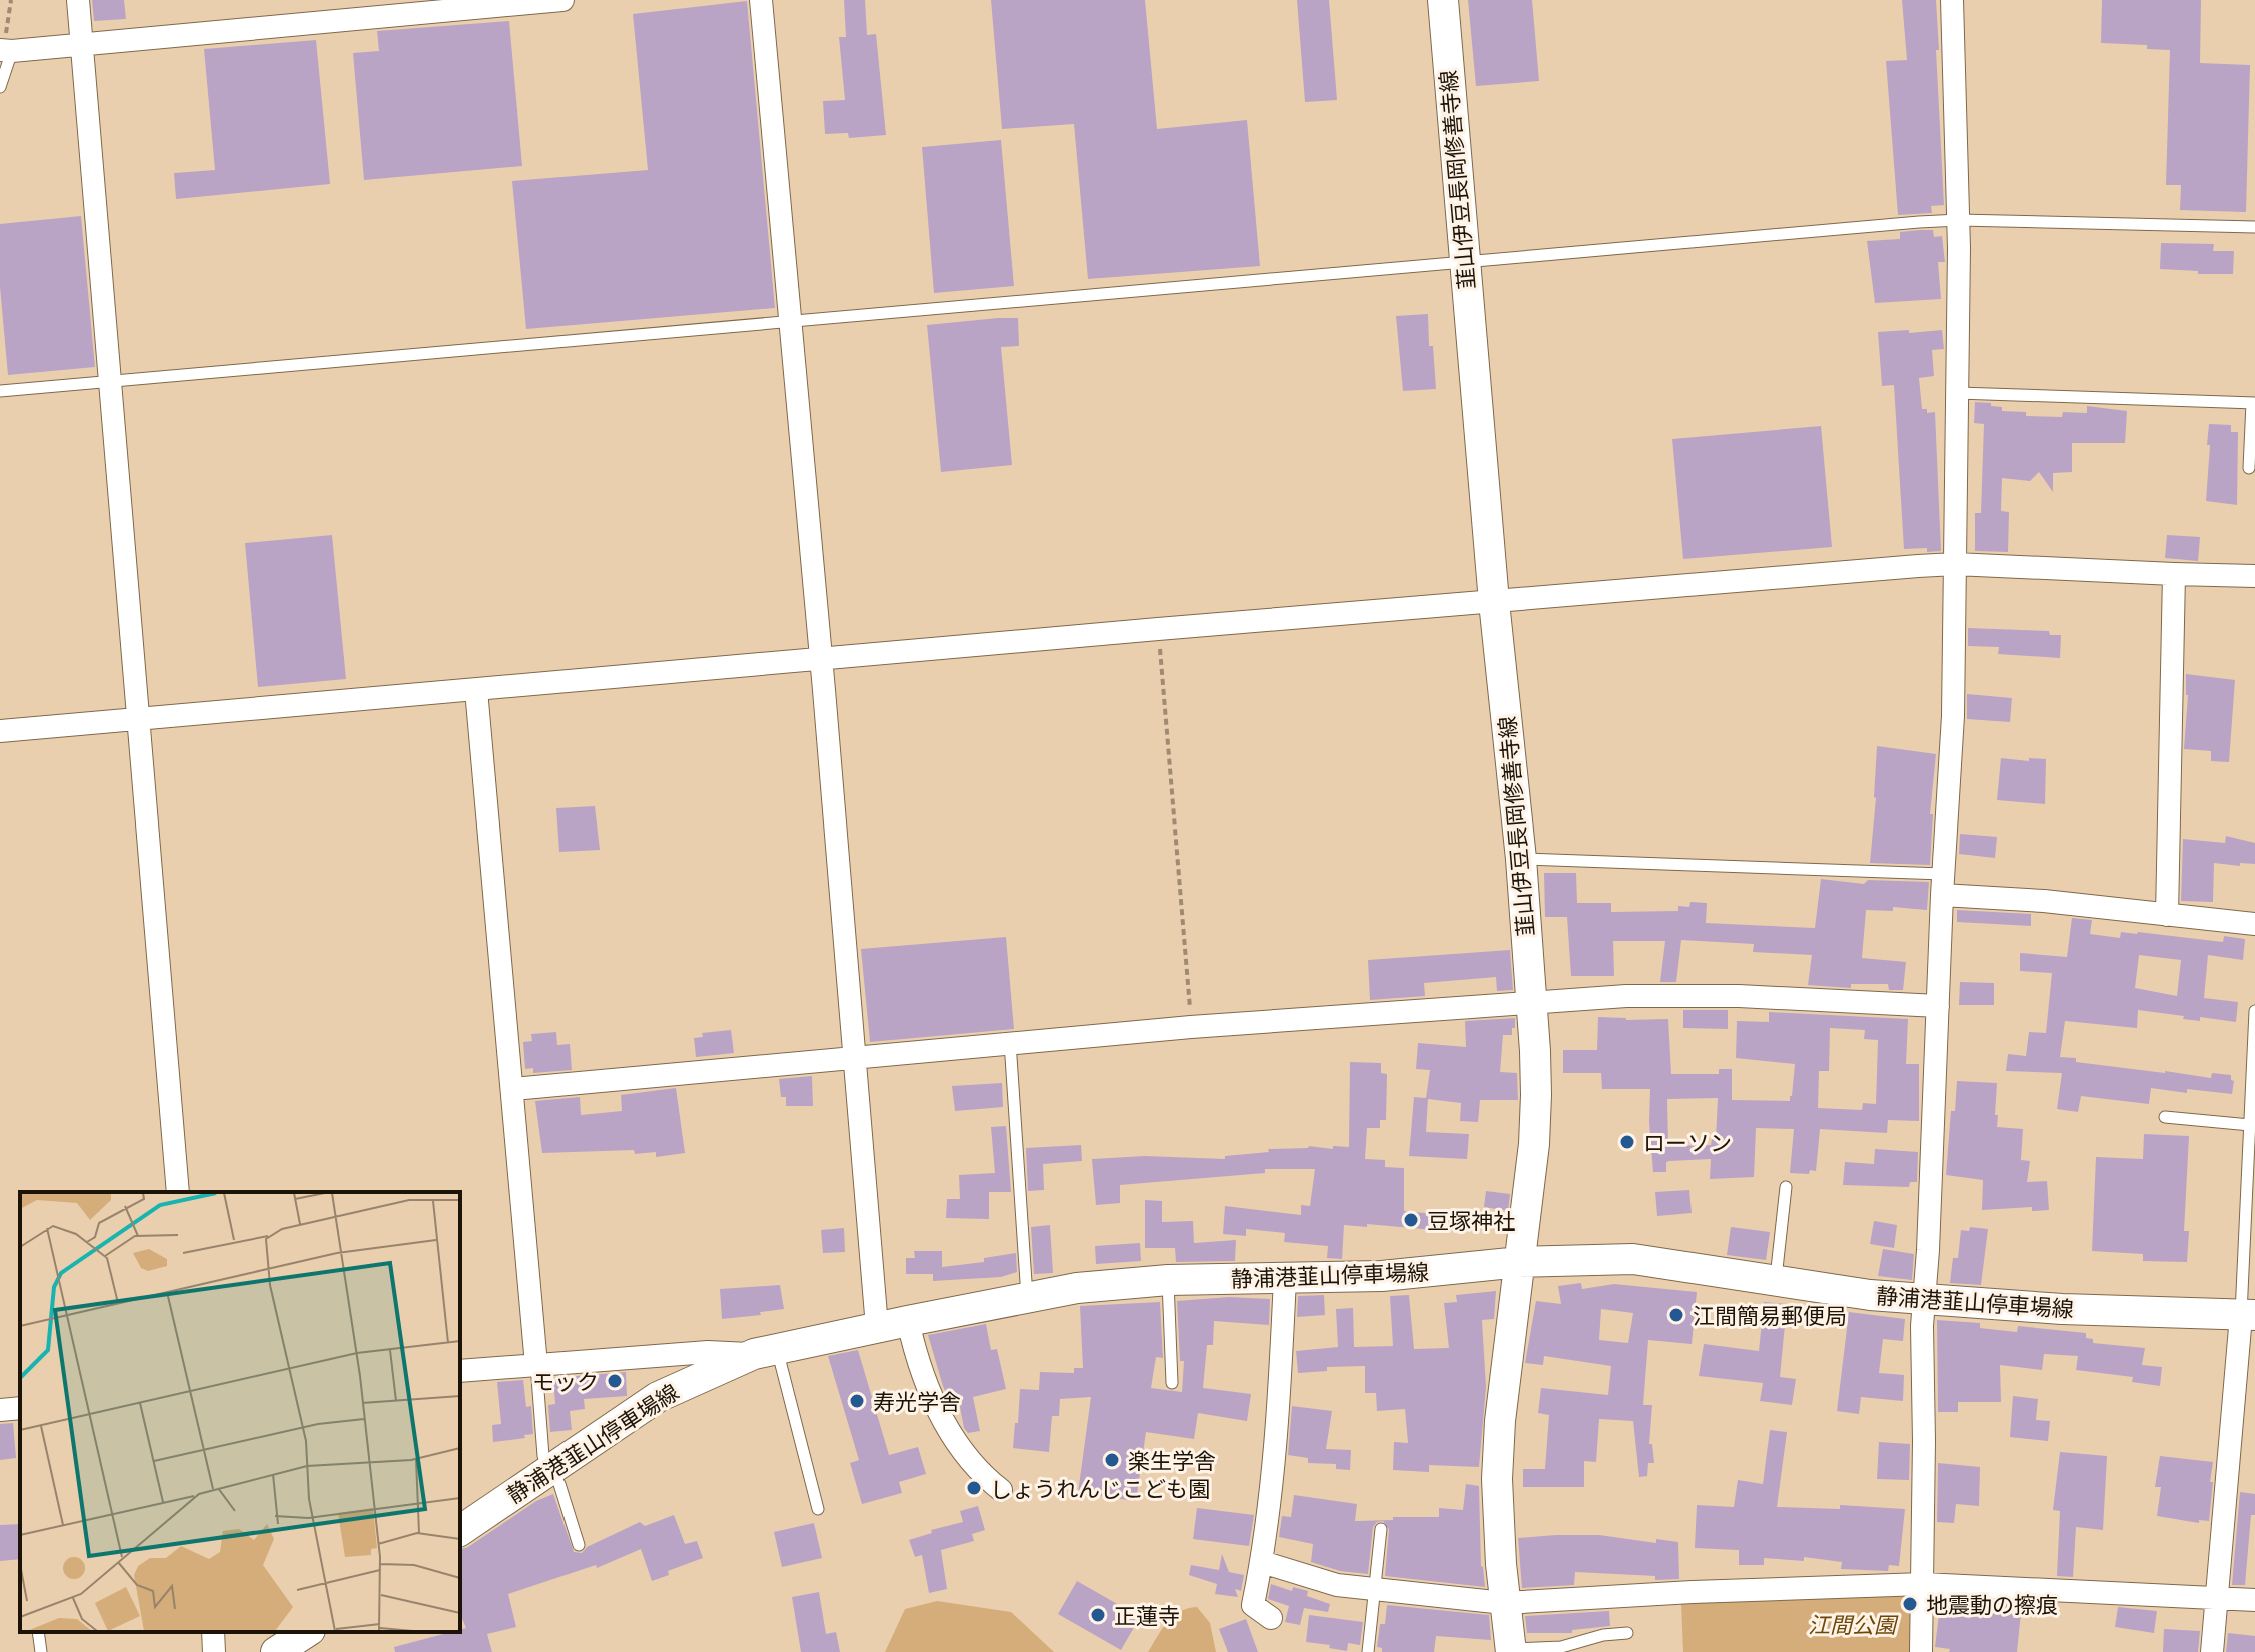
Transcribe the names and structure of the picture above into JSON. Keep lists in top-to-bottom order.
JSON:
{
  "streets": {
    "main road": ["韮山伊豆長岡修善寺線", "静浦港韮山停車場線"]
  },
  "crossings": [
    ["韮山伊豆長岡修善寺線", "静浦港韮山停車場線"]
  ],
  "parks": ["江間公園"],
  "places": [
    "ローソン",
    "豆塚神社",
    "江間簡易郵便局",
    "モック",
    "寿光学舎",
    "楽生学舎",
    "しょうれんじこども園",
    "地震動の擦痕",
    "正蓮寺"
  ]
}
